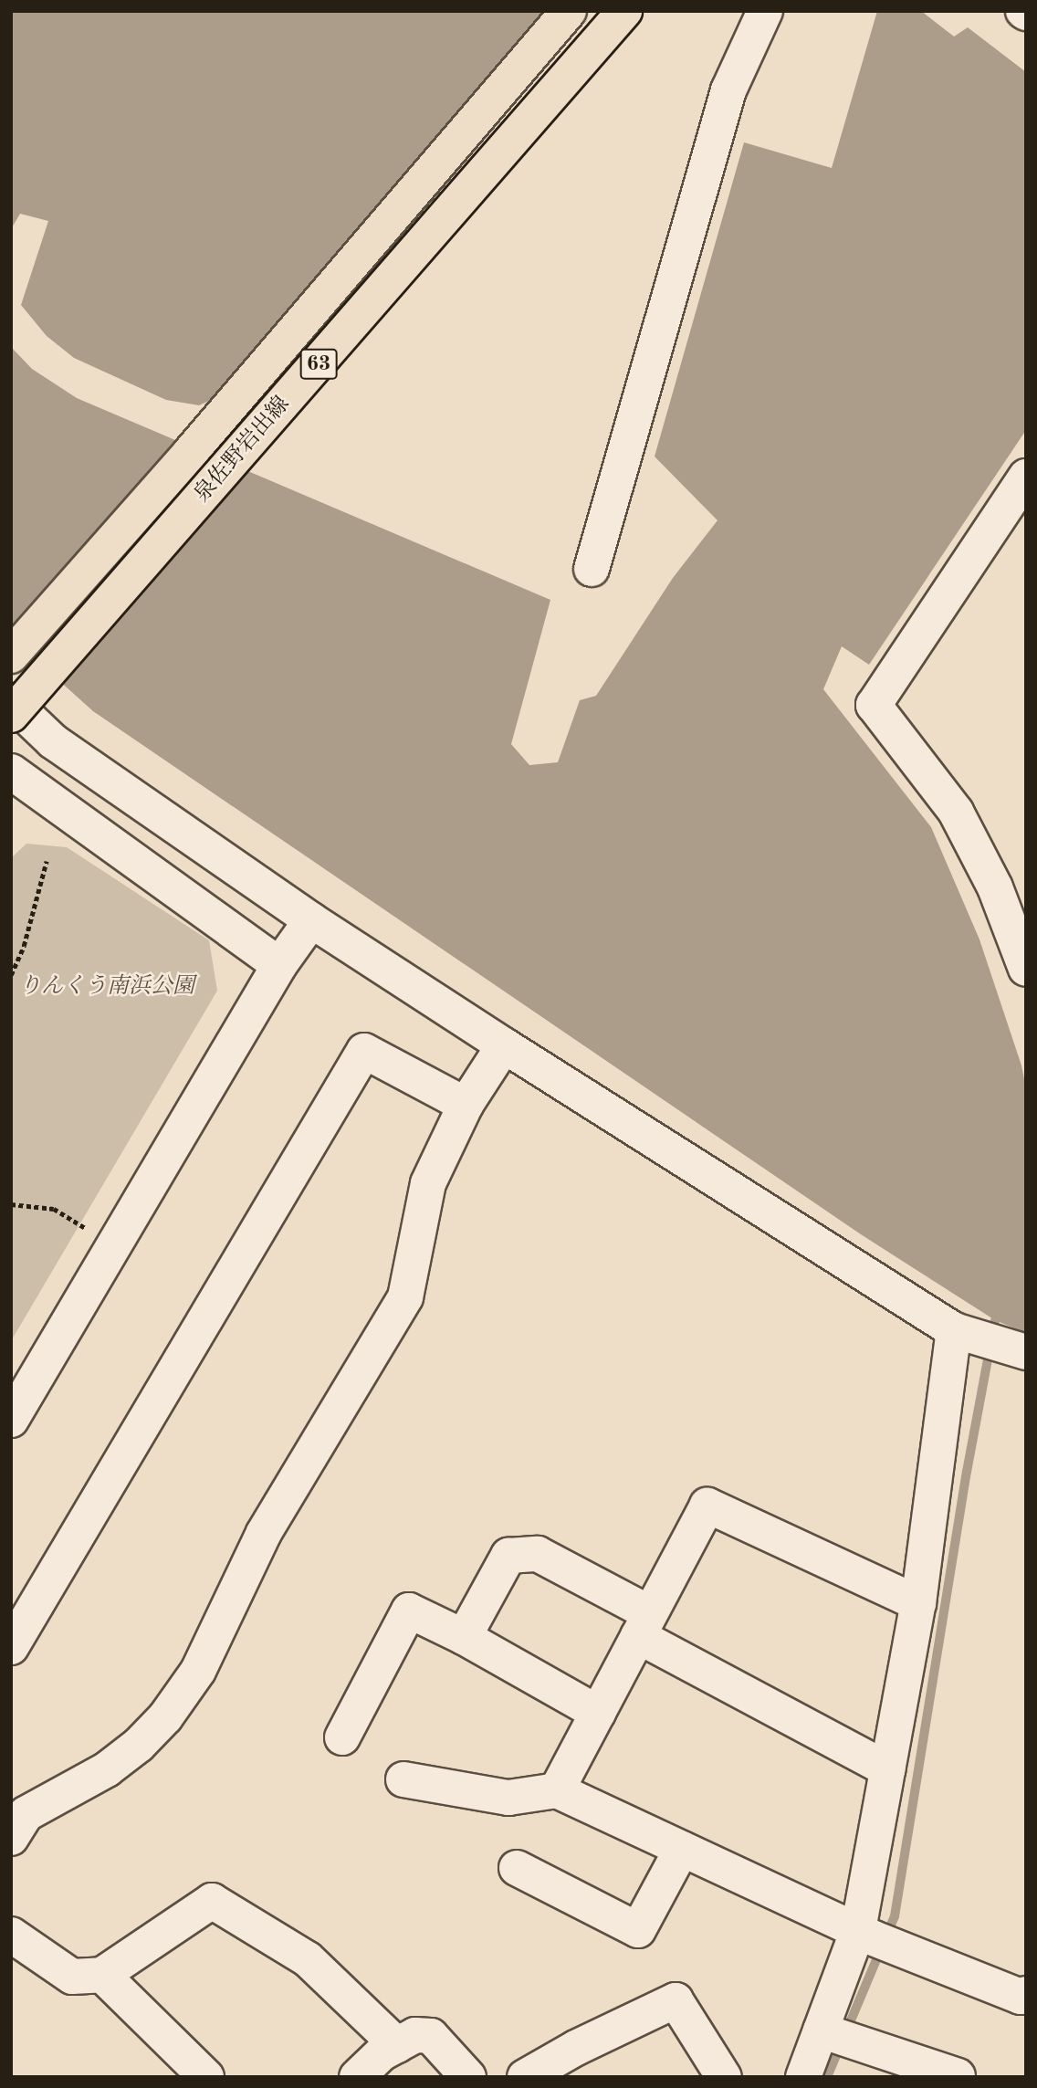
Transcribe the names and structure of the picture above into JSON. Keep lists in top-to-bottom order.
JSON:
{
  "streets": {
    "main road": ["63", "泉佐野岩出線"]
  },
  "parks": ["りんくう南浜公園"]
}
